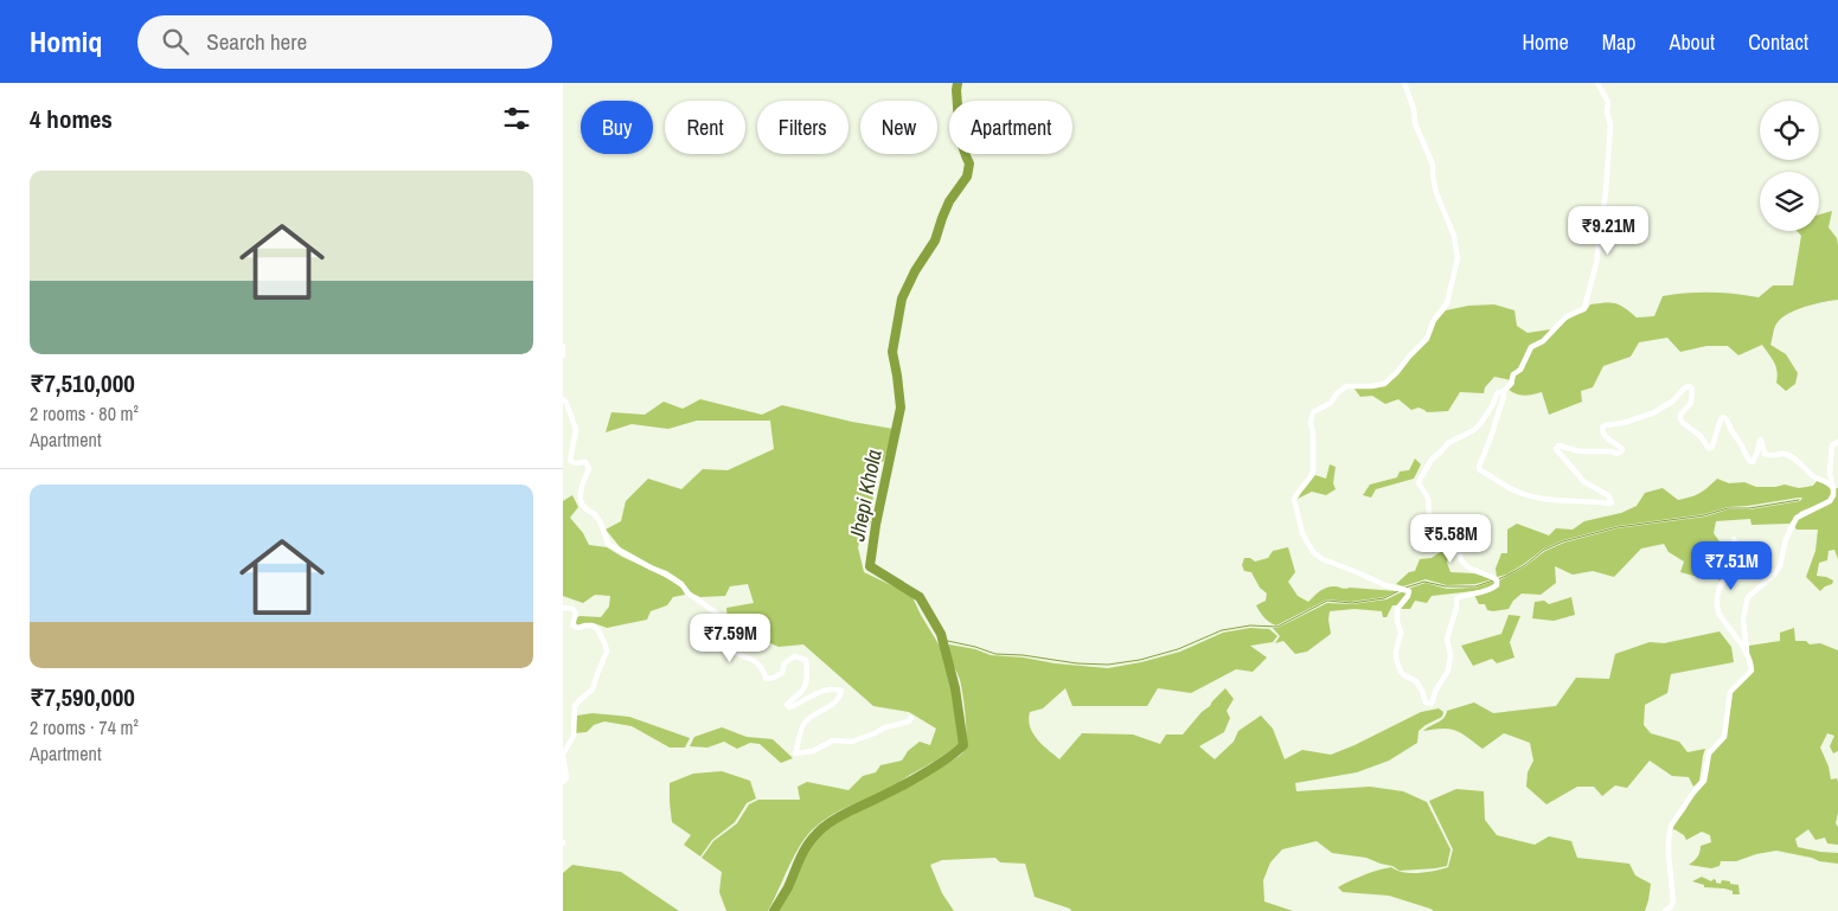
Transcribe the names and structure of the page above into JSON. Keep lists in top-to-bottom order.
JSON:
{
  "water": ["Jhepi Khola"],
  "page": {
    "header": "Homiq",
    "search": "Search here",
    "nav": [
      "Home",
      "Map",
      "About",
      "Contact"
    ],
    "heading": "4 homes",
    "chip": [
      "Buy",
      "Rent",
      "Filters",
      "New",
      "Apartment"
    ],
    "list": [
      {
        "name": "₹7,510,000",
        "note": "2 rooms · 80 m² · Apartment"
      },
      {
        "name": "₹7,590,000",
        "note": "2 rooms · 74 m² · Apartment"
      }
    ],
    "price": [
      "₹9.21M",
      "₹5.58M",
      "₹7.51M",
      "₹7.59M"
    ]
  }
}
